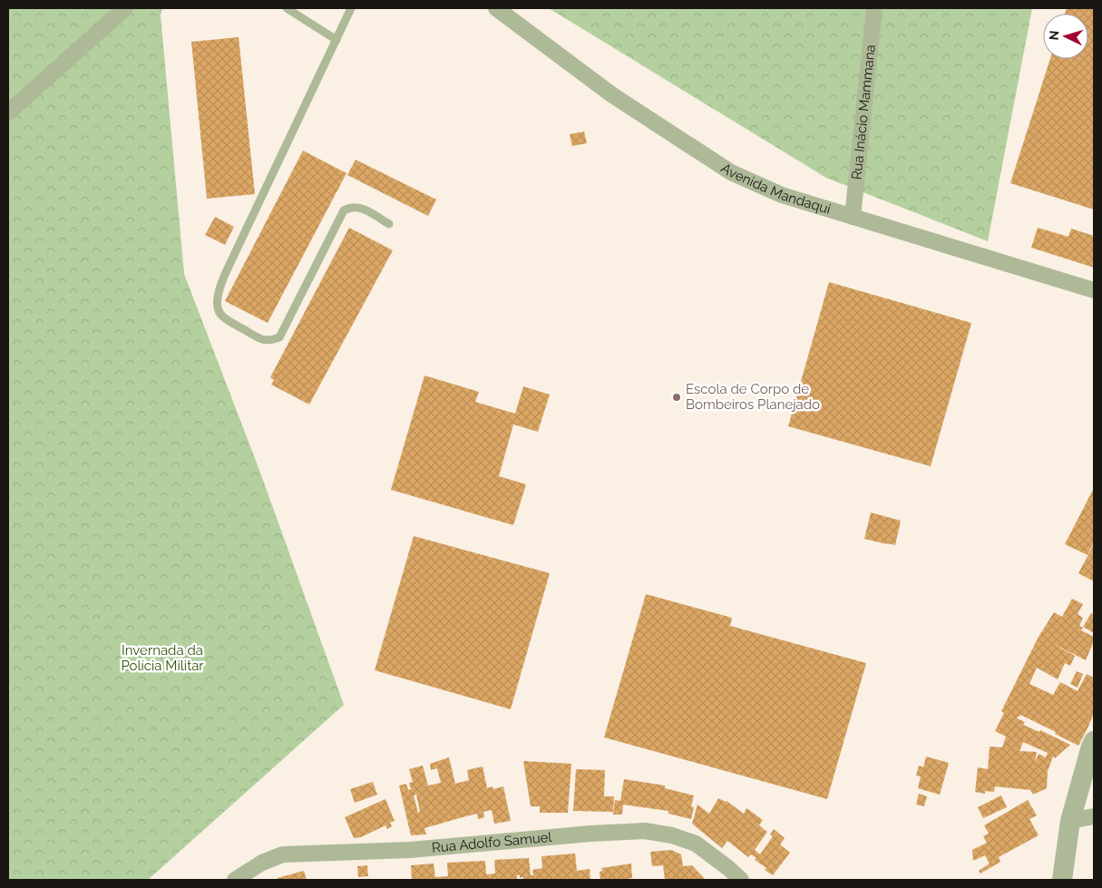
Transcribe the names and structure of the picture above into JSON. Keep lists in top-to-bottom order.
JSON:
{
  "streets": {
    "street": ["Rua Inácio Mammana", "Avenida Mandaqui", "Rua Adolfo Samuel"]
  },
  "crossings": [
    ["Rua Inácio Mammana", "Avenida Mandaqui"]
  ],
  "parks": ["Invernada da Polícia Militar"],
  "places": ["Escola de Corpo de Bombeiros Planejado"],
  "north": "left"
}
